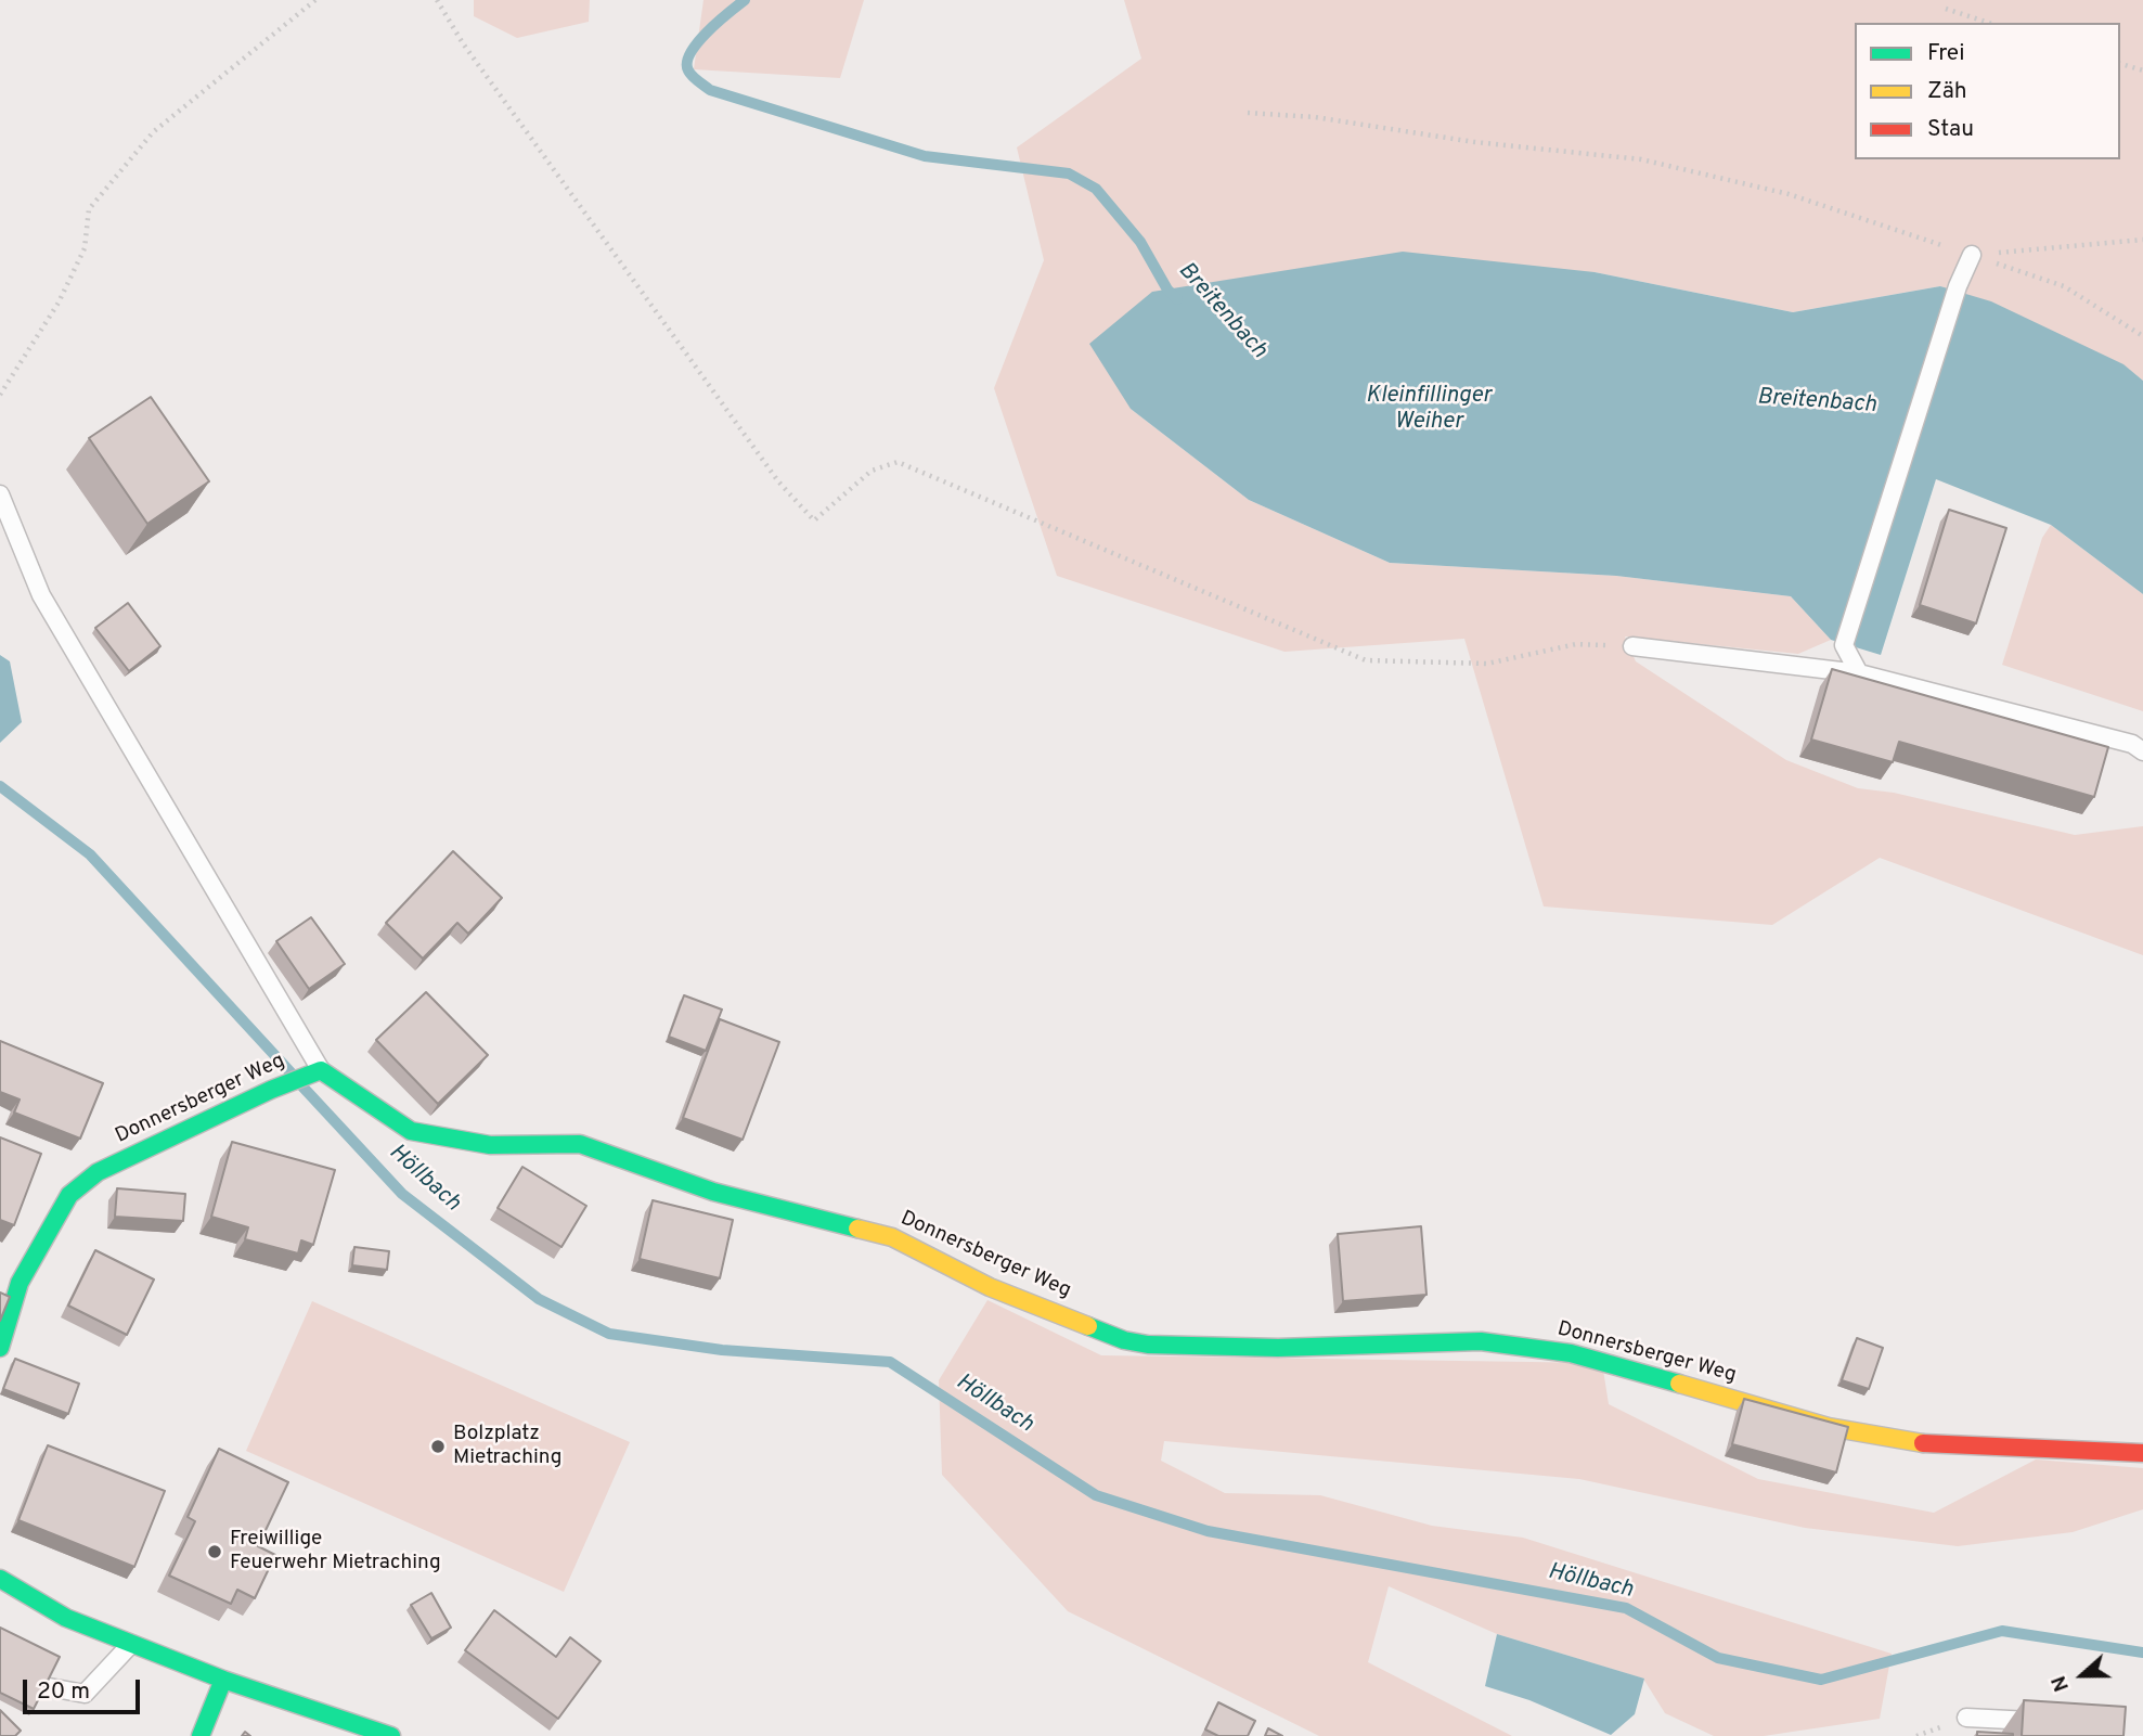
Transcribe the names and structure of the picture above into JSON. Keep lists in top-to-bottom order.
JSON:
{
  "streets": {
    "street": ["Donnersberger Weg"]
  },
  "water": ["Breitenbach", "Kleinfillinger Weiher", "Höllbach"],
  "places": ["Bolzplatz Mietraching", "Freiwillige Feuerwehr Mietraching"],
  "legend": ["Frei", "Zäh", "Stau"],
  "scale_bar": "20 m",
  "north": "left"
}
